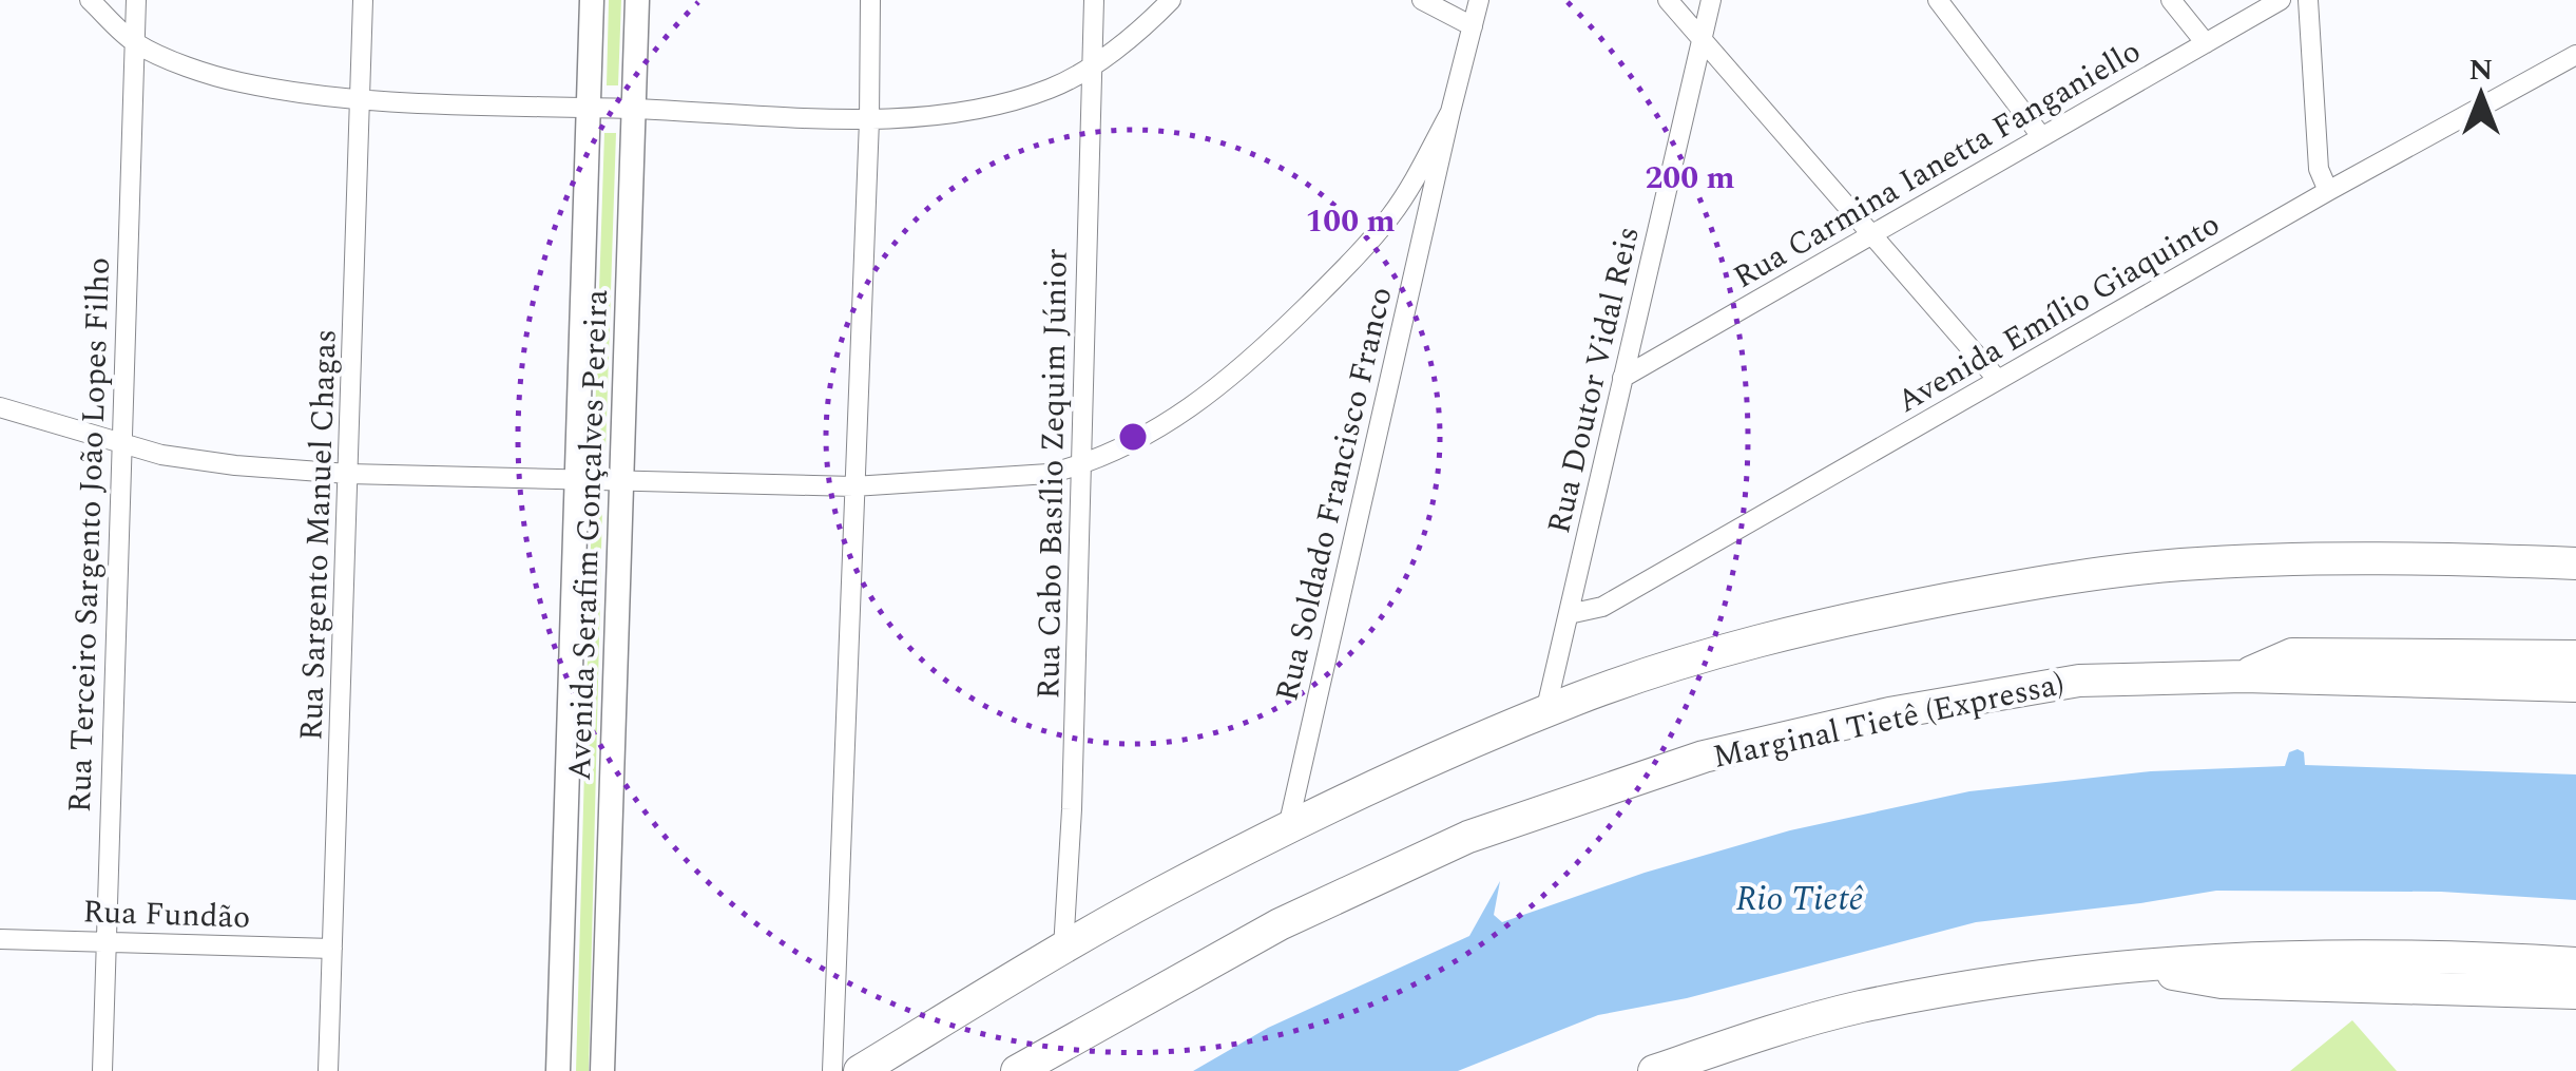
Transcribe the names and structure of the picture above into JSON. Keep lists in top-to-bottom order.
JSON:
{
  "streets": {
    "highway": ["Marginal Tietê (Expressa)"],
    "main road": ["Avenida Serafim Gonçalves Pereira"],
    "street": [
      "Rua Carmina Ianetta Fanganiello",
      "Avenida Emílio Giaquinto",
      "Rua Doutor Vidal Reis",
      "Rua Cabo Basílio Zequim Júnior",
      "Rua Soldado Francisco Franco",
      "Rua Terceiro Sargento João Lopes Filho",
      "Rua Sargento Manuel Chagas",
      "Rua Fundão"
    ]
  },
  "crossings": [
    ["Rua Carmina Ianetta Fanganiello", "Rua Doutor Vidal Reis"],
    ["Avenida Emílio Giaquinto", "Rua Doutor Vidal Reis"],
    ["Rua Terceiro Sargento João Lopes Filho", "Rua Fundão"],
    ["Rua Sargento Manuel Chagas", "Rua Fundão"]
  ],
  "water": ["Rio Tietê"],
  "north": "top",
  "rings": ["200 m", "100 m"]
}
